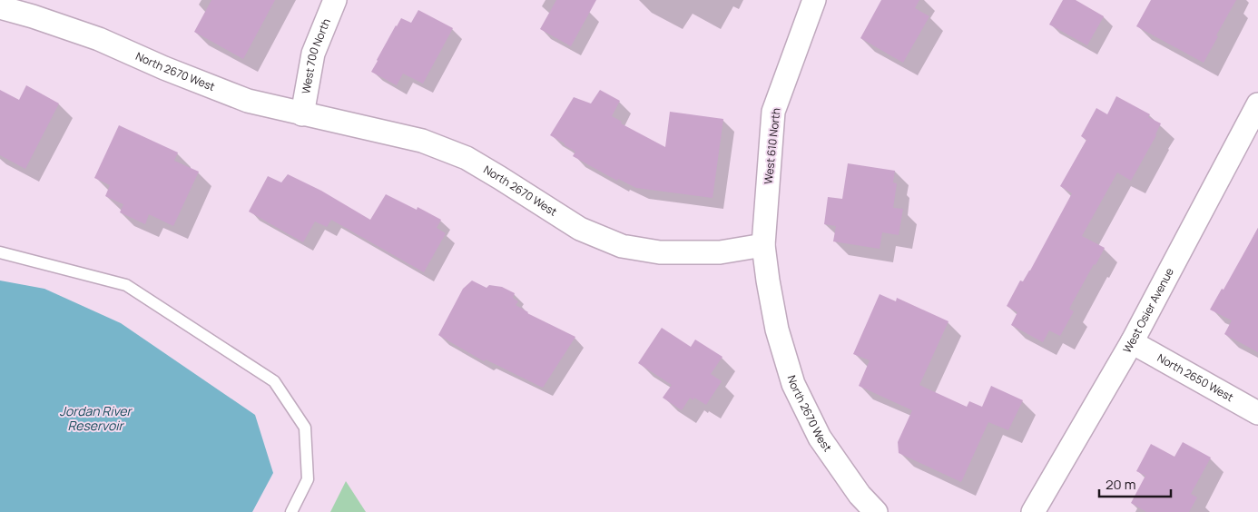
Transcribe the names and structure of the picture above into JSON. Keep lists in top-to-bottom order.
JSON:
{
  "streets": {
    "street": [
      "West 700 North",
      "North 2670 West",
      "West 610 North",
      "West Osier Avenue",
      "North 2650 West"
    ]
  },
  "crossings": [
    ["West 700 North", "North 2670 West"],
    ["North 2670 West", "West 610 North"],
    ["West Osier Avenue", "North 2650 West"]
  ],
  "water": ["Jordan River Reservoir"],
  "scale_bar": "20 m"
}
